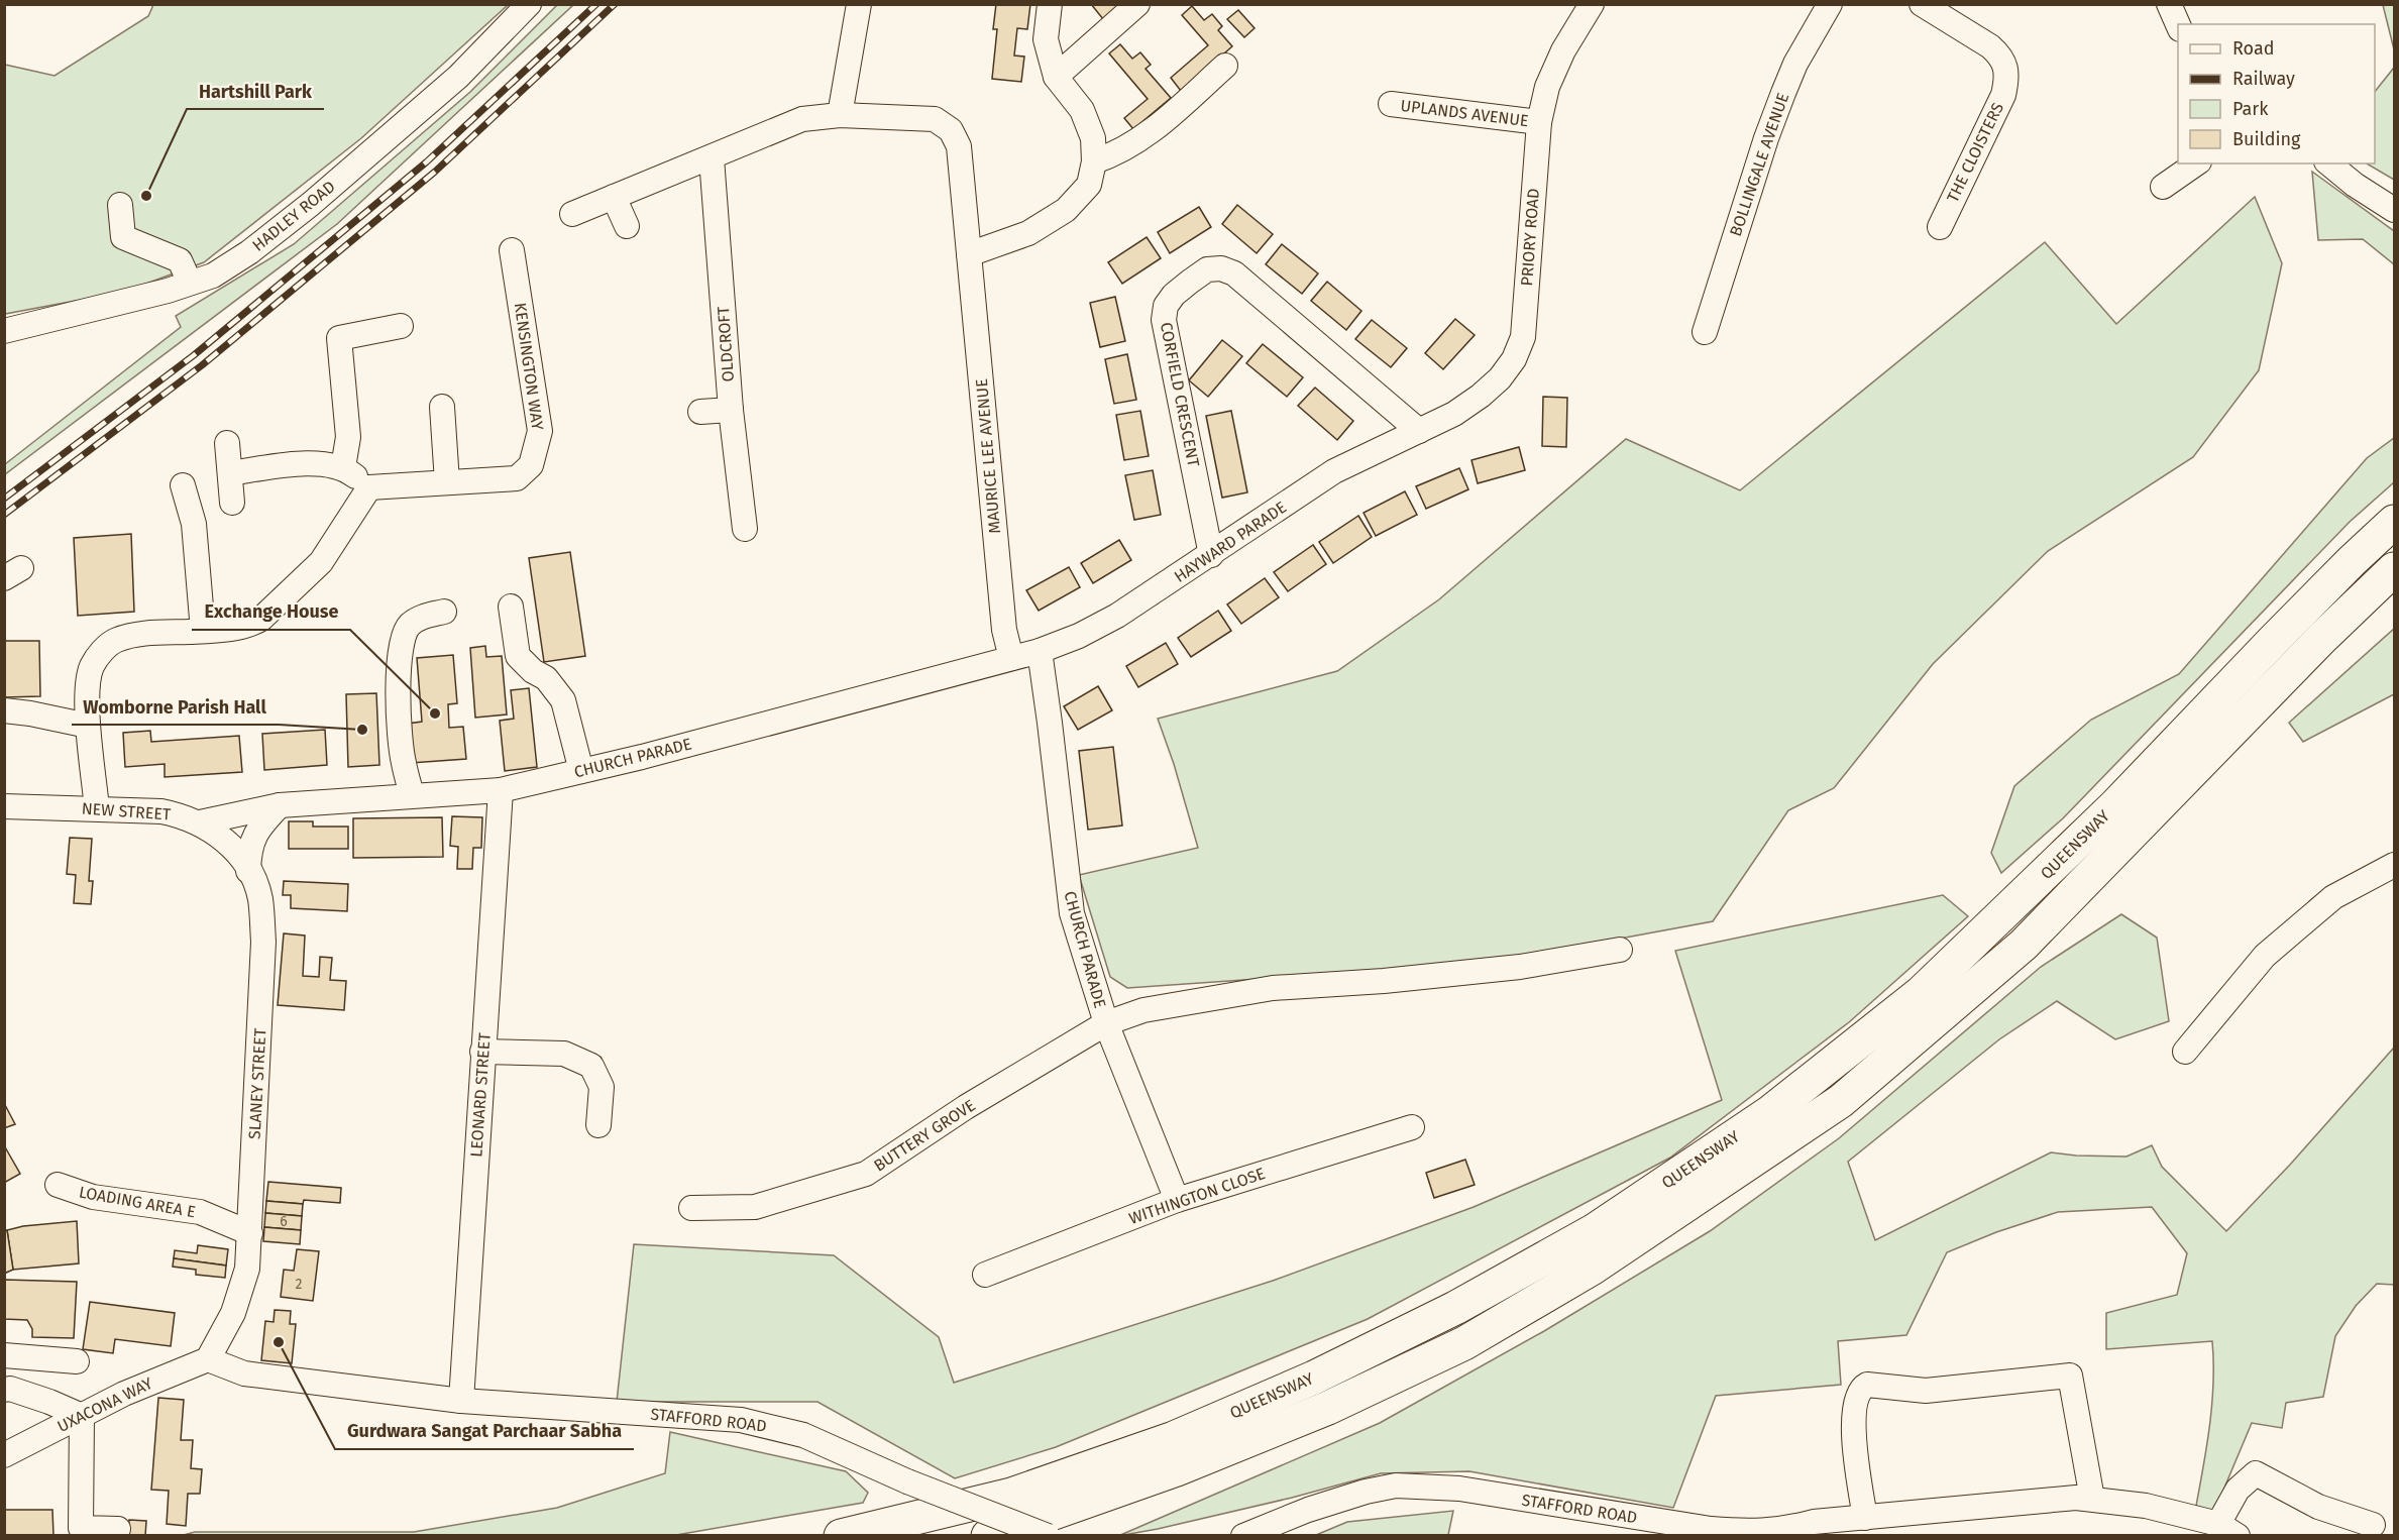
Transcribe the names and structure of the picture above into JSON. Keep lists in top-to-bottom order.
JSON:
{
  "streets": {
    "highway": ["QUEENSWAY"],
    "street": [
      "UPLANDS AVENUE",
      "THE CLOISTERS",
      "BOLLINGALE AVENUE",
      "HADLEY ROAD",
      "PRIORY ROAD",
      "OLDCROFT",
      "KENSINGTON WAY",
      "CORFIELD CRESCENT",
      "MAURICE LEE AVENUE",
      "HAYWARD PARADE",
      "CHURCH PARADE",
      "NEW STREET",
      "SLANEY STREET",
      "LEONARD STREET",
      "BUTTERY GROVE",
      "WITHINGTON CLOSE",
      "LOADING AREA E",
      "UXACONA WAY",
      "STAFFORD ROAD"
    ]
  },
  "crossings": [
    ["UPLANDS AVENUE", "PRIORY ROAD"],
    ["PRIORY ROAD", "CORFIELD CRESCENT"],
    ["PRIORY ROAD", "HAYWARD PARADE"],
    ["CORFIELD CRESCENT", "HAYWARD PARADE"],
    ["MAURICE LEE AVENUE", "HAYWARD PARADE"],
    ["MAURICE LEE AVENUE", "CHURCH PARADE"],
    ["HAYWARD PARADE", "CHURCH PARADE"],
    ["CHURCH PARADE", "LEONARD STREET"],
    ["CHURCH PARADE", "BUTTERY GROVE"],
    ["CHURCH PARADE", "WITHINGTON CLOSE"],
    ["NEW STREET", "SLANEY STREET"],
    ["SLANEY STREET", "LOADING AREA E"],
    ["SLANEY STREET", "UXACONA WAY"],
    ["SLANEY STREET", "STAFFORD ROAD"],
    ["LEONARD STREET", "STAFFORD ROAD"],
    ["UXACONA WAY", "STAFFORD ROAD"]
  ],
  "places": [
    "Hartshill Park",
    "Exchange House",
    "Womborne Parish Hall",
    "Gurdwara Sangat Parchaar Sabha"
  ],
  "house_numbers": ["6", "2"],
  "legend": [
    "Road",
    "Railway",
    "Park",
    "Building"
  ]
}
